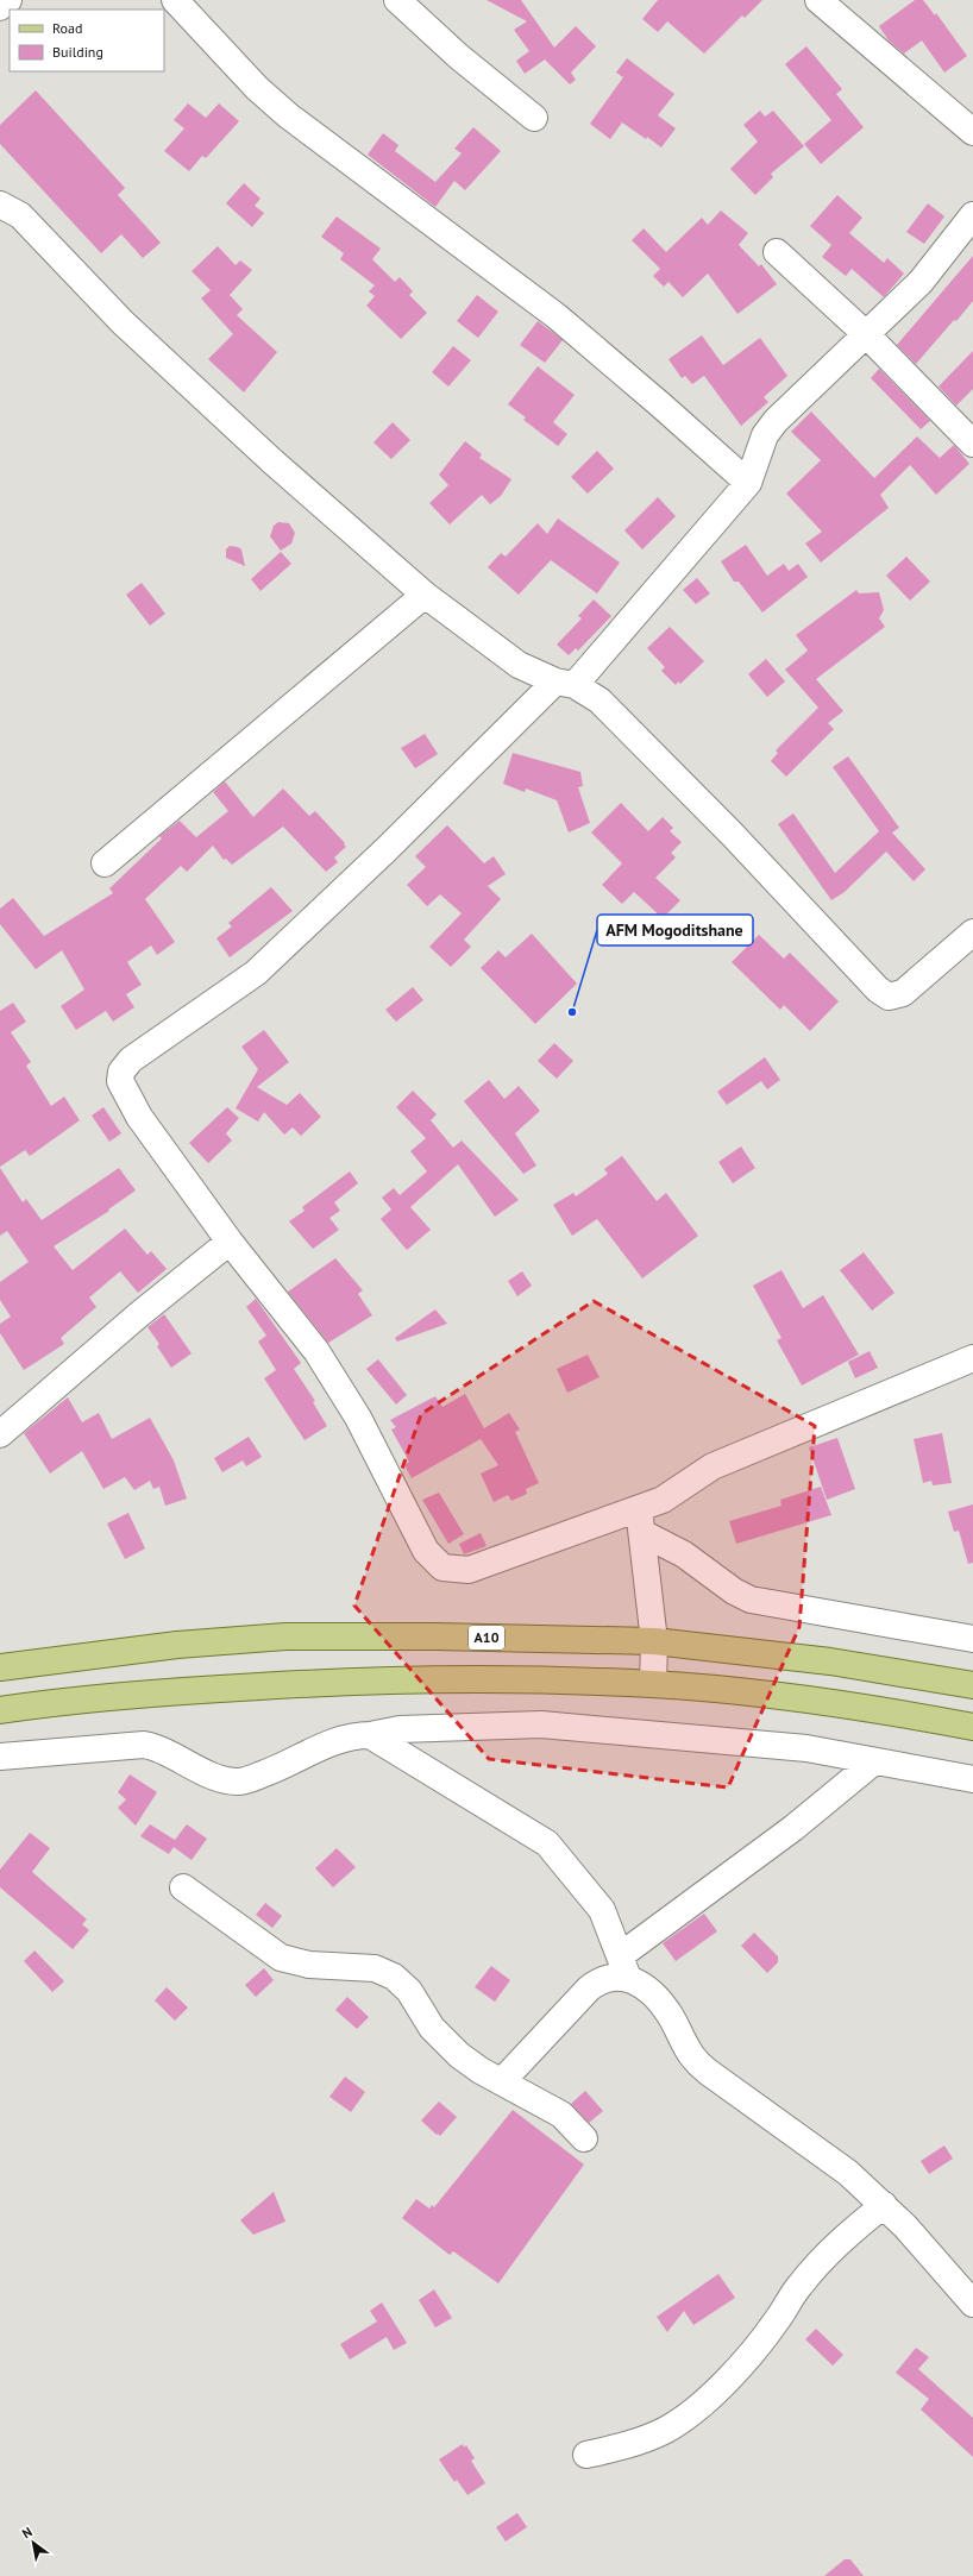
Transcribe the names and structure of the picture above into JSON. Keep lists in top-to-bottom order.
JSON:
{
  "streets": {
    "main road": ["A10"]
  },
  "places": ["AFM Mogoditshane"],
  "legend": ["Road", "Building"],
  "north": "top left"
}
